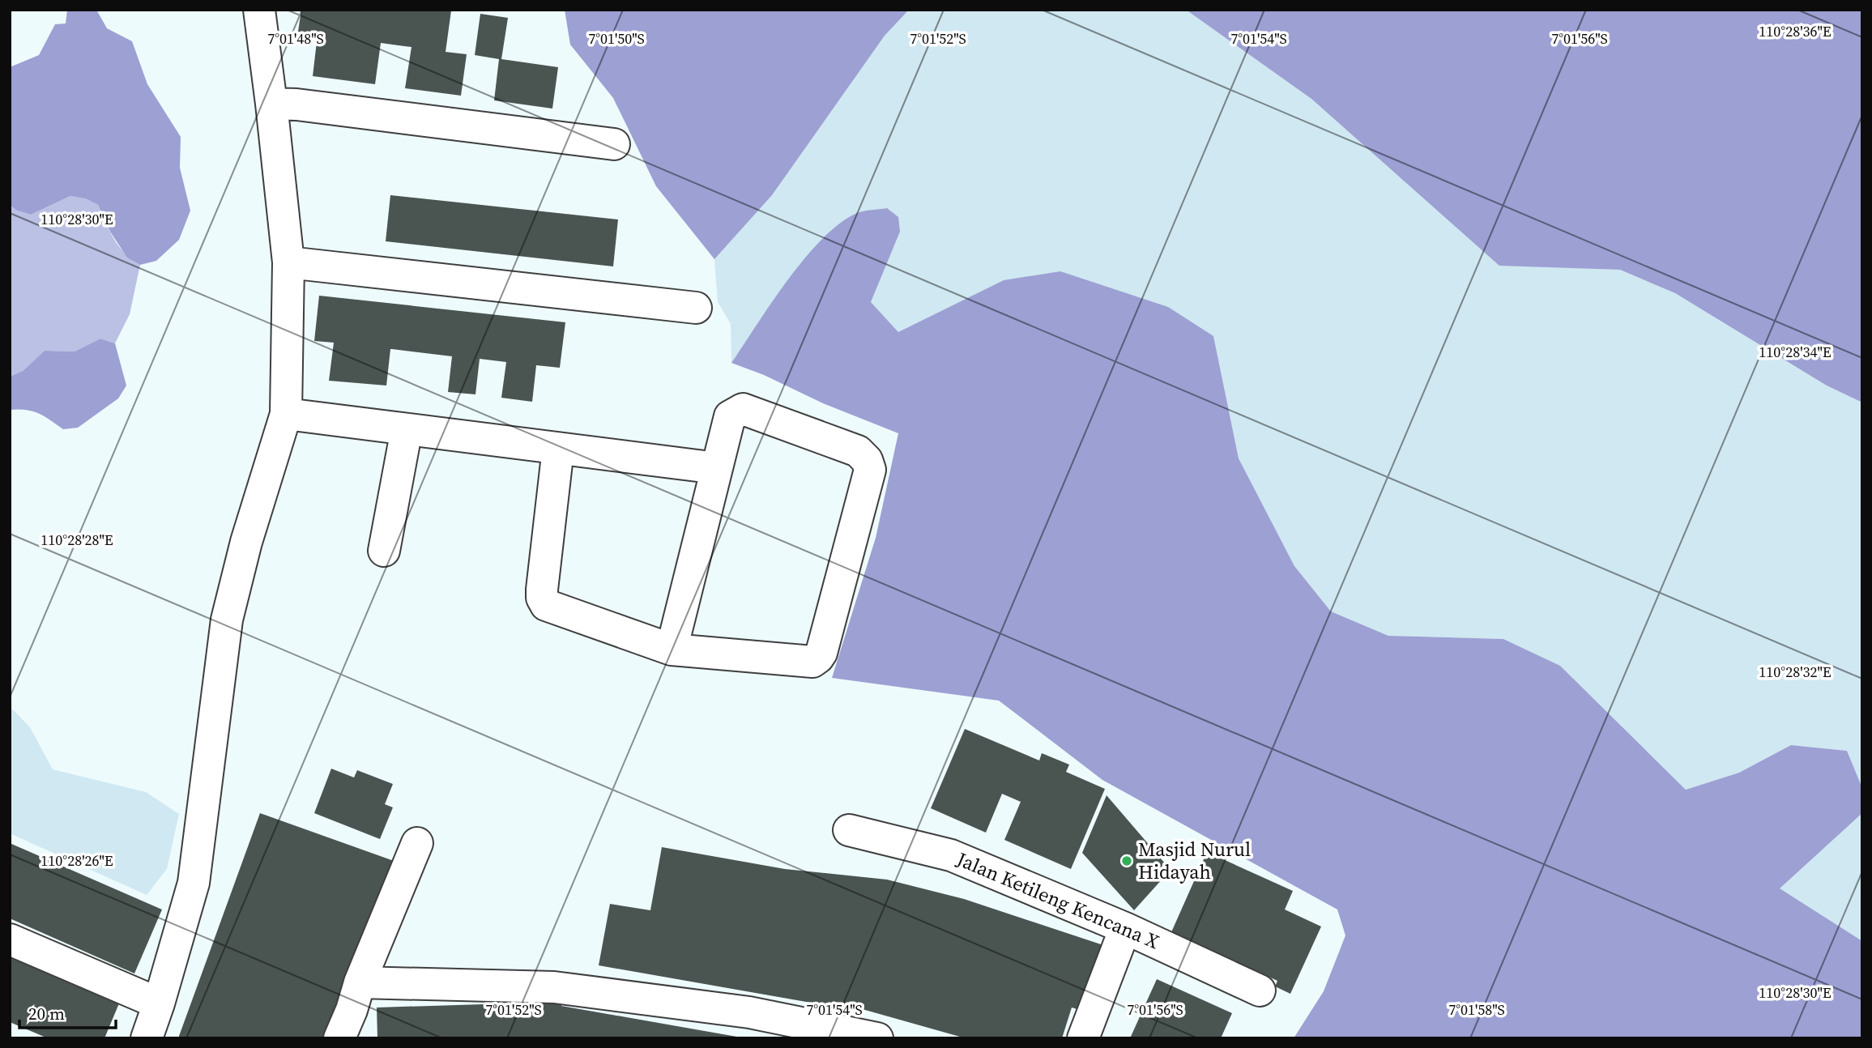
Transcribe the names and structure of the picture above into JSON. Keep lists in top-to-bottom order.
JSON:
{
  "streets": {
    "street": ["Jalan Ketileng Kencana X"]
  },
  "places": ["Masjid Nurul Hidayah"],
  "scale_bar": "20 m",
  "coordinates": [
    "110°28'36\"E",
    "7°01'48\"S",
    "7°01'50\"S",
    "7°01'52\"S",
    "7°01'54\"S",
    "7°01'56\"S",
    "110°28'30\"E",
    "110°28'34\"E",
    "110°28'28\"E",
    "110°28'32\"E",
    "110°28'26\"E",
    "7°01'58\"S"
  ]
}
